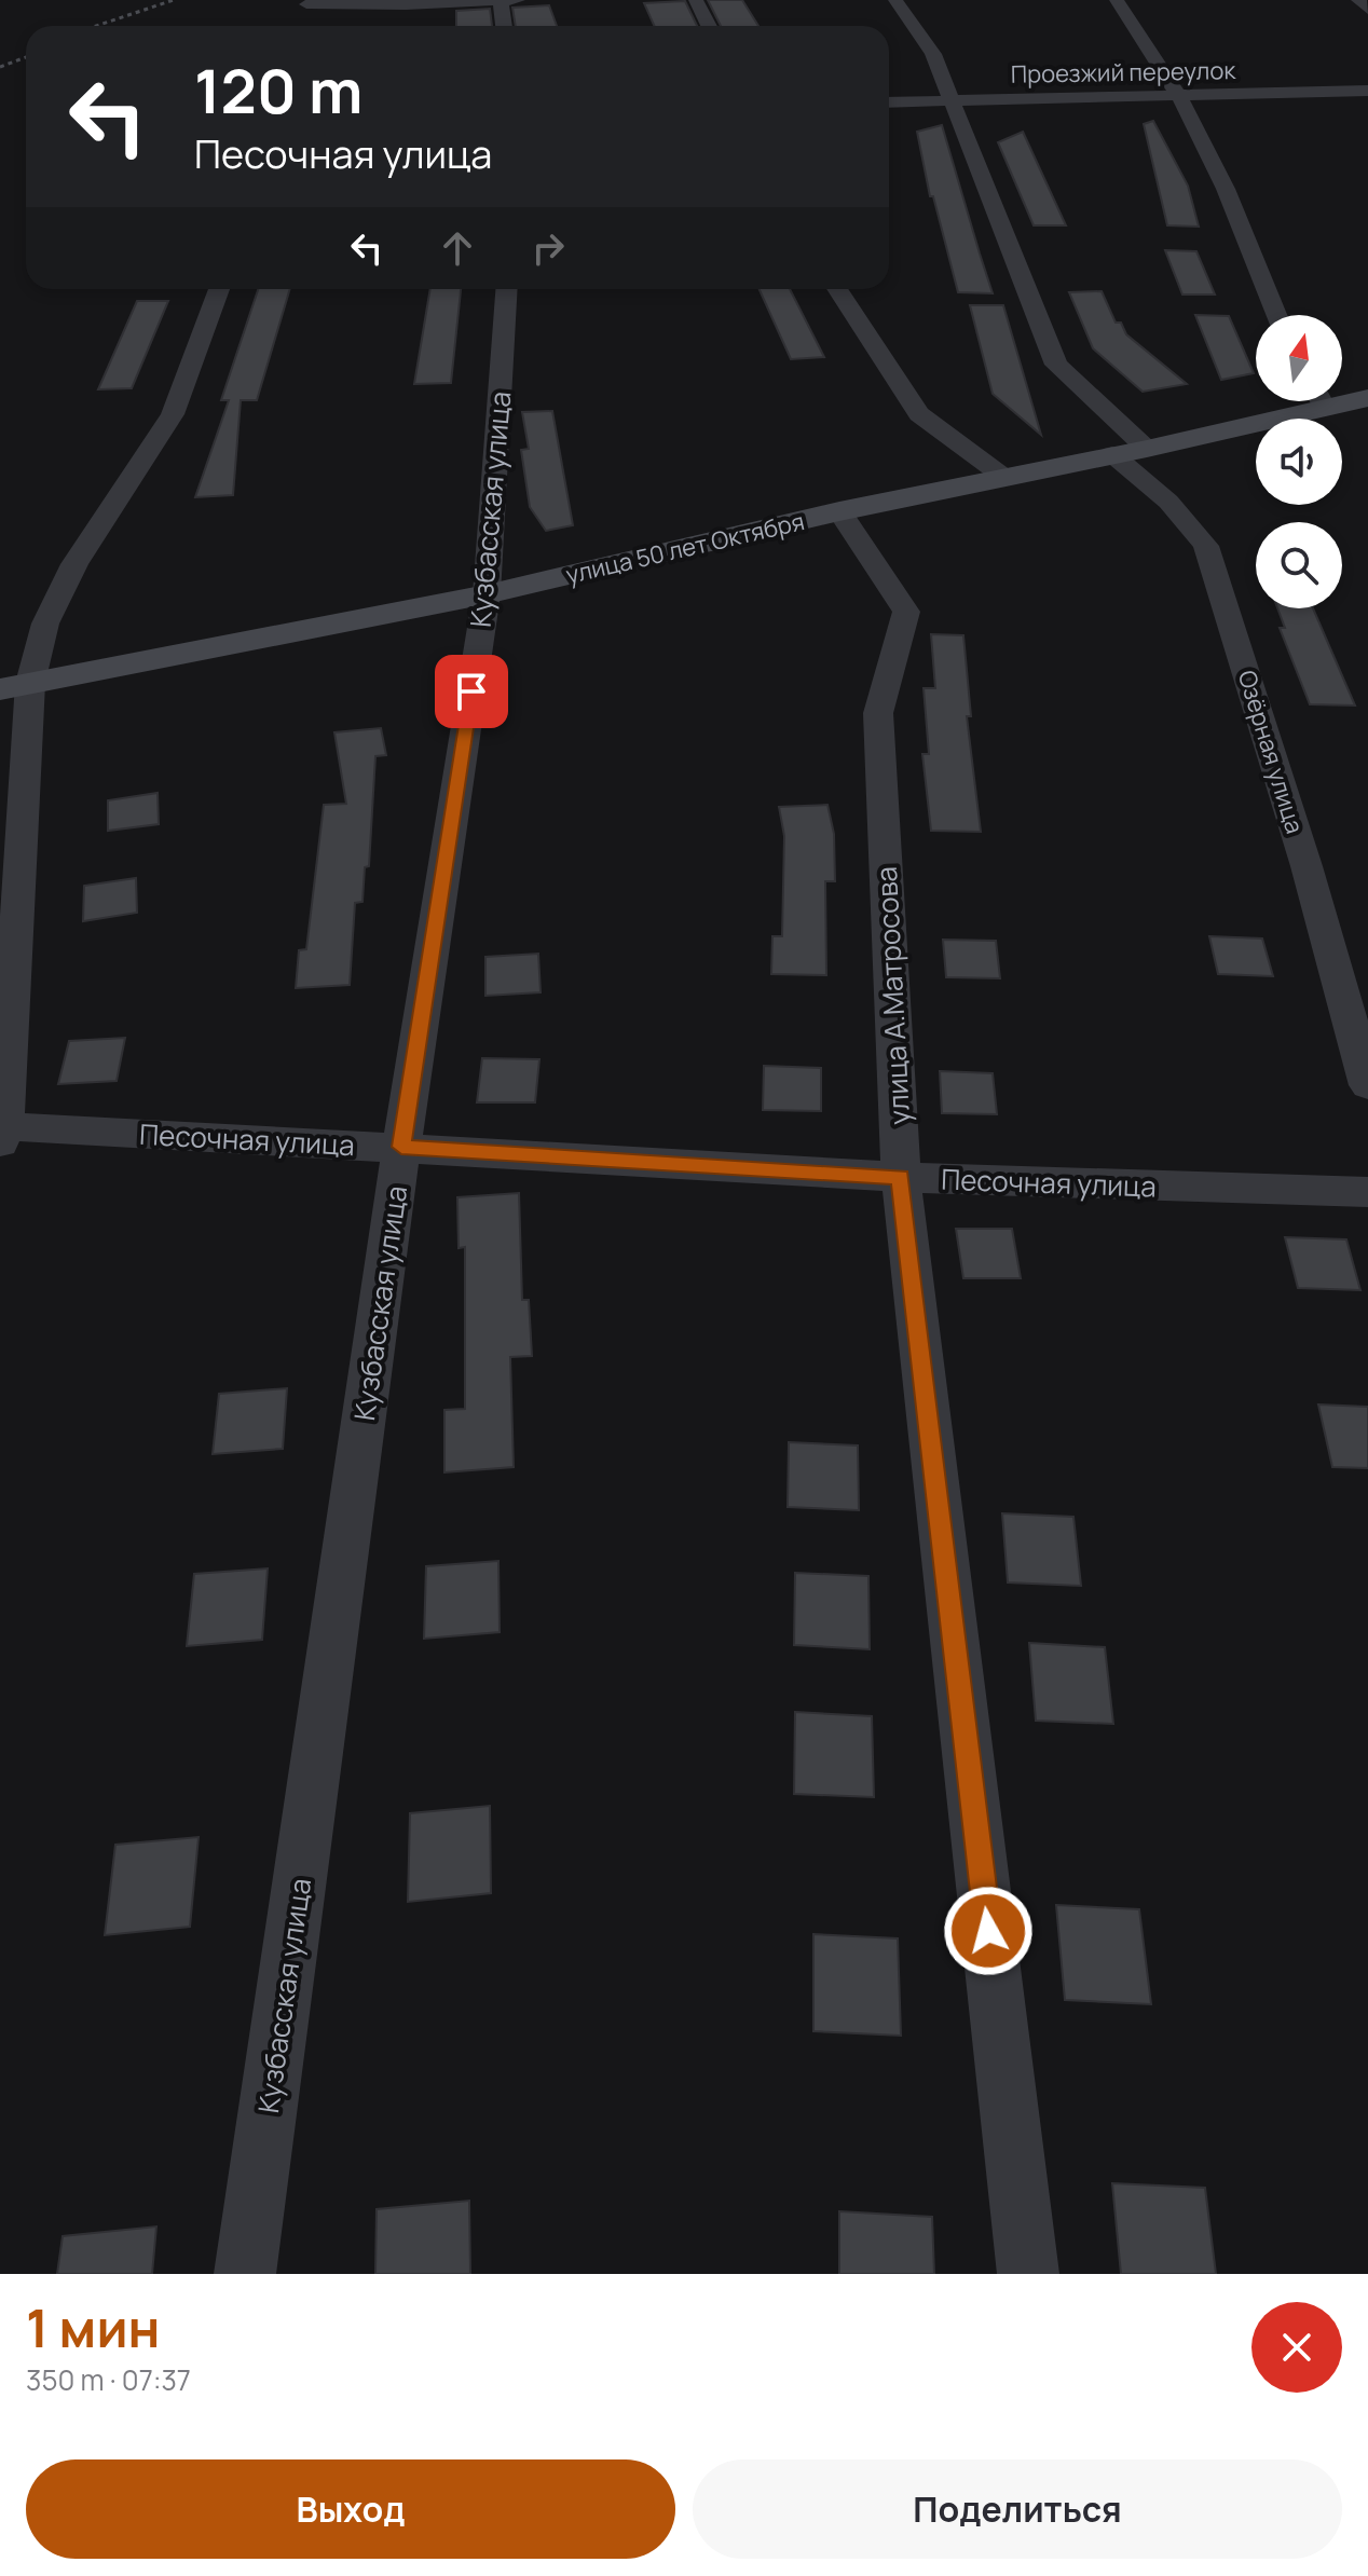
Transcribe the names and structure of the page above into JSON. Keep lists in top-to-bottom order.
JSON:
{
  "streets": {
    "main road": ["улица 50 лет Октября"],
    "street": [
      "Проезжий переулок",
      "Кузбасская улица",
      "Озёрная улица",
      "улица А.Матросова",
      "Песочная улица"
    ]
  },
  "crossings": [
    ["Кузбасская улица", "улица 50 лет Октября"],
    ["Кузбасская улица", "Песочная улица"],
    ["улица 50 лет Октября", "Озёрная улица"],
    ["улица 50 лет Октября", "улица А.Матросова"],
    ["улица А.Матросова", "Песочная улица"]
  ],
  "north": "top",
  "page": {
    "turn": ["120 m", "Песочная улица"],
    "heading": ["1 мин", "350 m · 07:37"],
    "buttons": ["Выход", "Поделиться"]
  }
}
